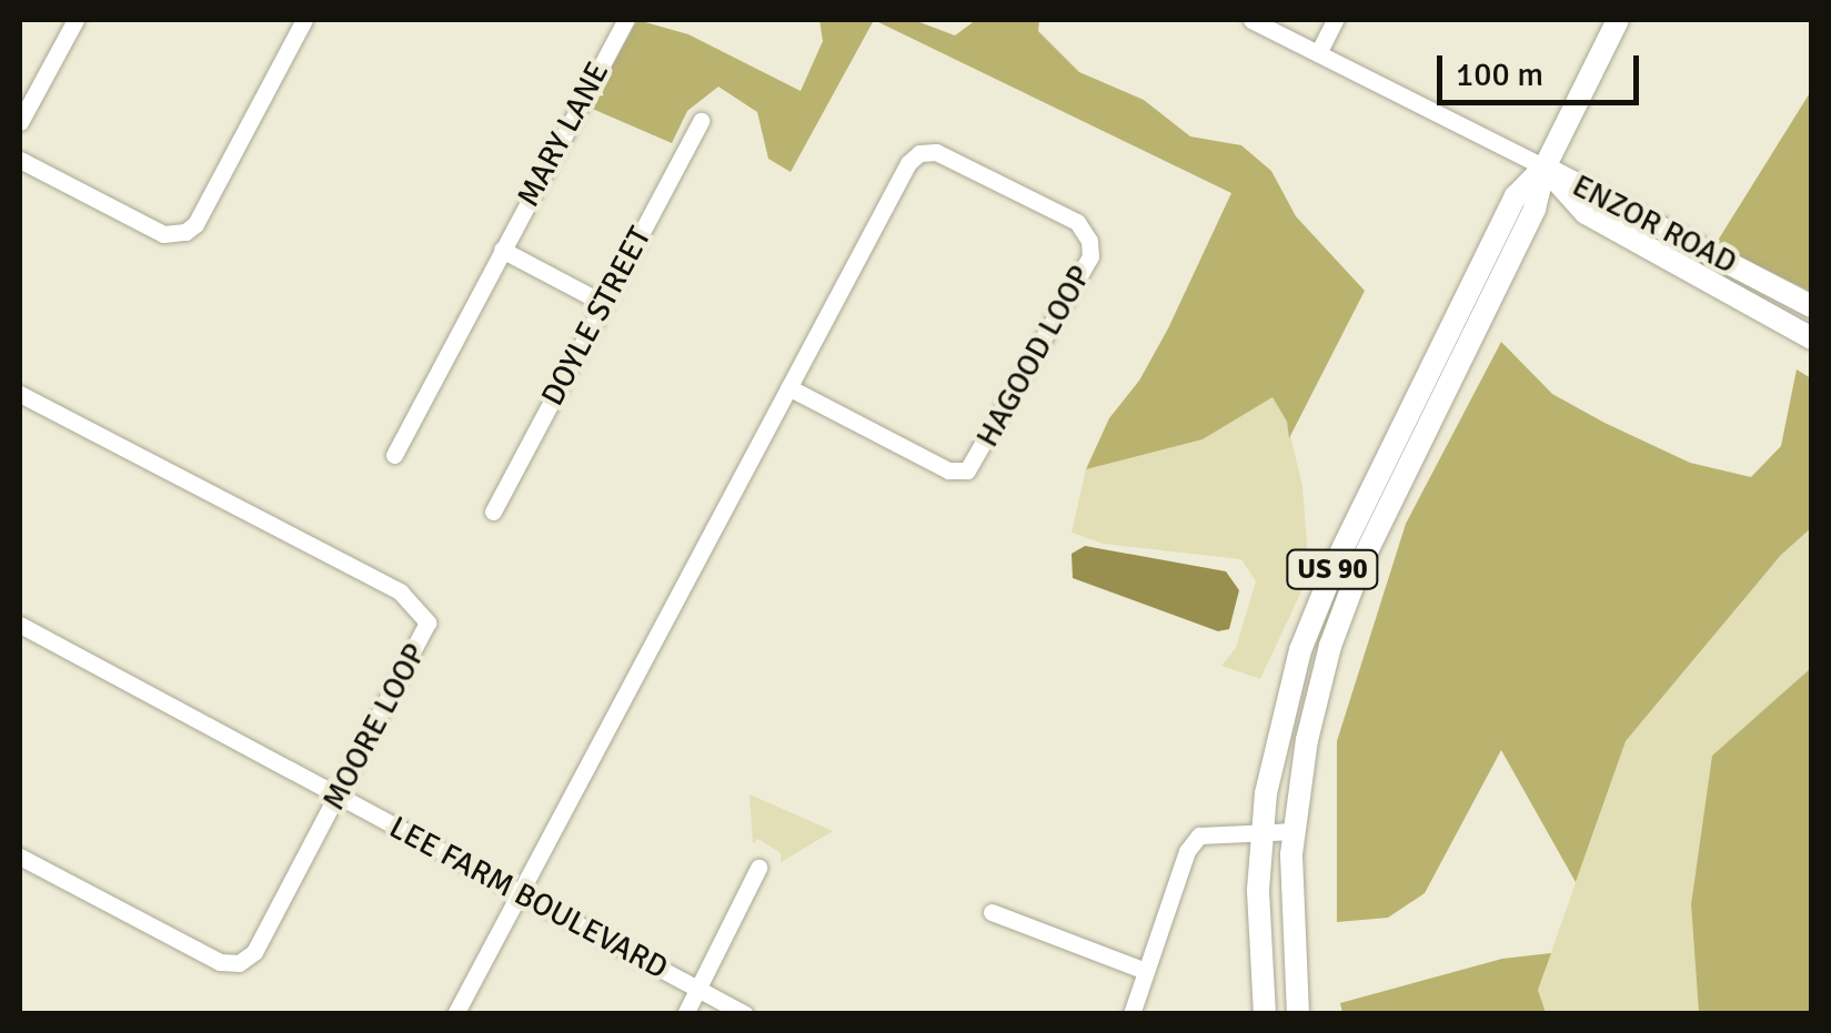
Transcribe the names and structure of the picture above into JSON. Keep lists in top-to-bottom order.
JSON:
{
  "streets": {
    "main road": ["ENZOR ROAD", "US 90"],
    "street": [
      "MARY LANE",
      "DOYLE STREET",
      "HAGOOD LOOP",
      "MOORE LOOP",
      "LEE FARM BOULEVARD"
    ]
  },
  "crossings": [
    ["ENZOR ROAD", "US 90"],
    ["HAGOOD LOOP", "LEE FARM BOULEVARD"],
    ["MOORE LOOP", "LEE FARM BOULEVARD"]
  ],
  "scale_bar": "100 m"
}
